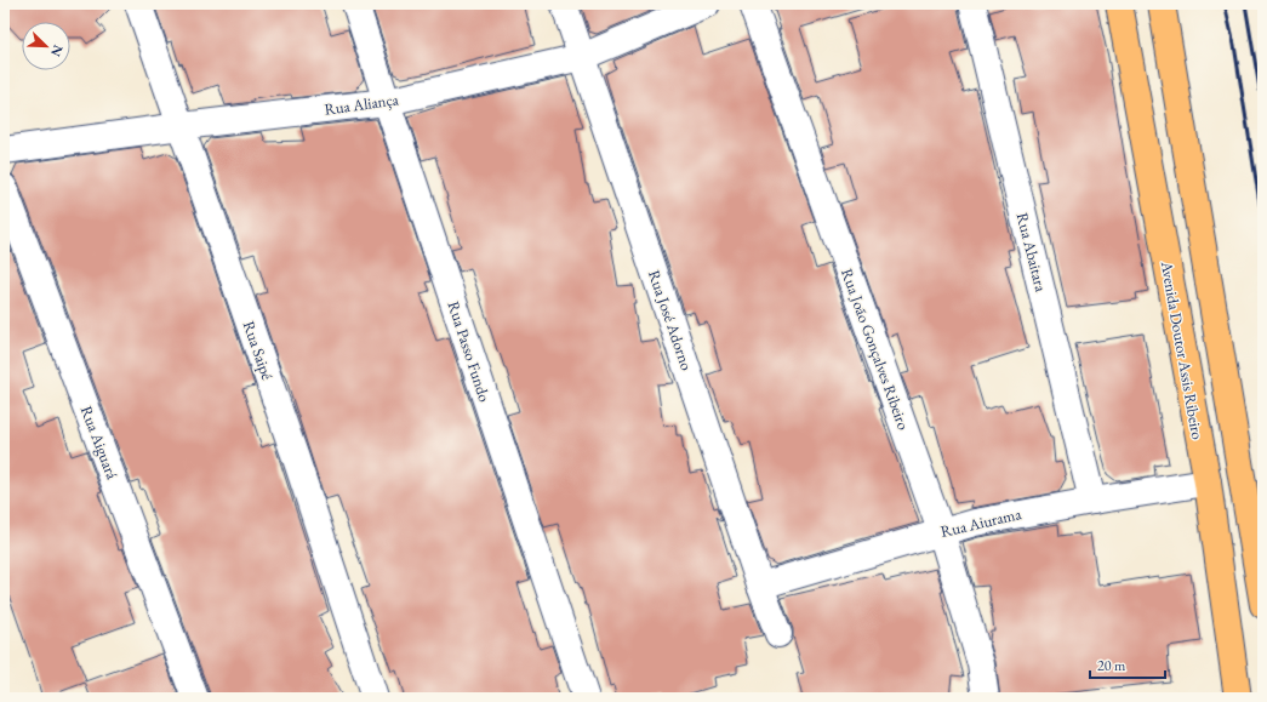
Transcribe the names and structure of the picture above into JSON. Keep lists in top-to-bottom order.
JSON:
{
  "streets": {
    "main road": ["Avenida Doutor Assis Ribeiro"],
    "street": [
      "Rua Aliança",
      "Rua Abaitara",
      "Rua José Adorno",
      "Rua João Gonçalves Ribeiro",
      "Rua Saipé",
      "Rua Passo Fundo",
      "Rua Aiguará",
      "Rua Aiurama"
    ]
  },
  "crossings": [
    ["Rua Aliança", "Rua José Adorno"],
    ["Rua Aliança", "Rua Saipé"],
    ["Rua Aliança", "Rua Passo Fundo"],
    ["Rua Abaitara", "Rua Aiurama"],
    ["Rua José Adorno", "Rua Aiurama"],
    ["Rua João Gonçalves Ribeiro", "Rua Aiurama"],
    ["Avenida Doutor Assis Ribeiro", "Rua Aiurama"]
  ],
  "scale_bar": "20 m",
  "north": "bottom right"
}
